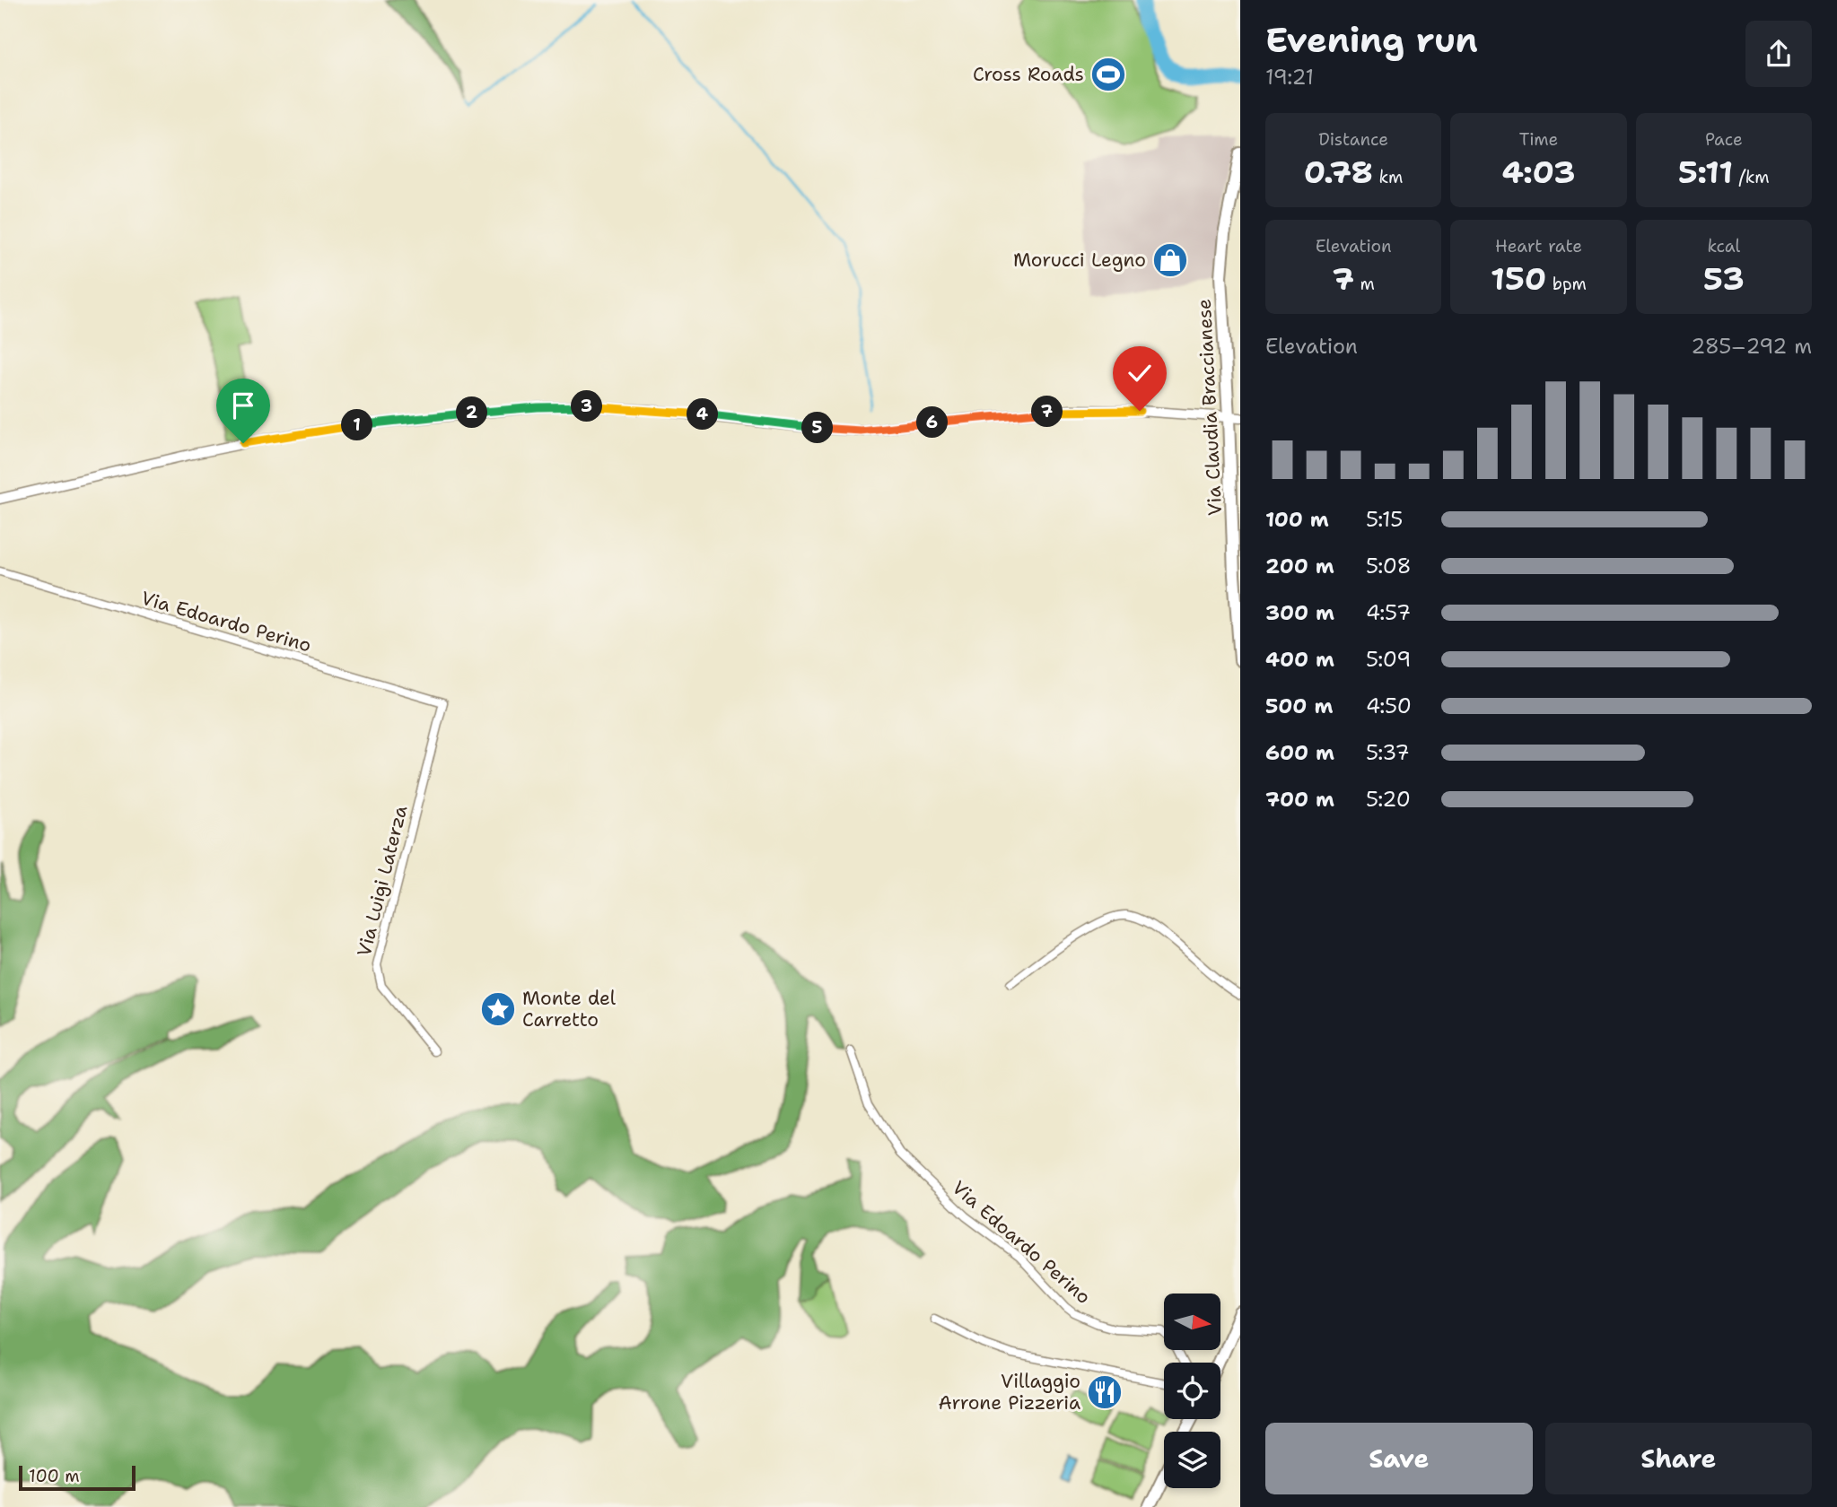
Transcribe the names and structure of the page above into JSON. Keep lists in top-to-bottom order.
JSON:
{
  "streets": {
    "main road": ["Via Claudia Braccianese"],
    "street": ["Via Edoardo Perino", "Via Luigi Laterza"]
  },
  "crossings": [
    ["Via Edoardo Perino", "Via Luigi Laterza"]
  ],
  "places": {
    "sports": ["Cross Roads"],
    "shop": ["Morucci Legno"],
    "place": ["Monte del Carretto"],
    "restaurant": ["Villaggio Arrone Pizzeria"]
  },
  "scale_bar": "100 m",
  "north": "right",
  "page": {
    "heading": ["Evening run", "19:21"],
    "stats": [
      ["Distance", "0.78 km"],
      ["Time", "4:03"],
      ["Pace", "5:11 /km"],
      ["Elevation", "7 m"],
      ["Heart rate", "150 bpm"],
      ["kcal", "53"]
    ],
    "chart": ["Elevation", "285–292 m"],
    "pins": [
      "3",
      "7",
      "2",
      "4",
      "6",
      "1",
      "5"
    ],
    "list": [
      {
        "name": "100 m",
        "note": "5:15"
      },
      {
        "name": "200 m",
        "note": "5:08"
      },
      {
        "name": "300 m",
        "note": "4:57"
      },
      {
        "name": "400 m",
        "note": "5:09"
      },
      {
        "name": "500 m",
        "note": "4:50"
      },
      {
        "name": "600 m",
        "note": "5:37"
      },
      {
        "name": "700 m",
        "note": "5:20"
      }
    ],
    "buttons": ["Save", "Share"],
    "scale": "100 m"
  }
}
